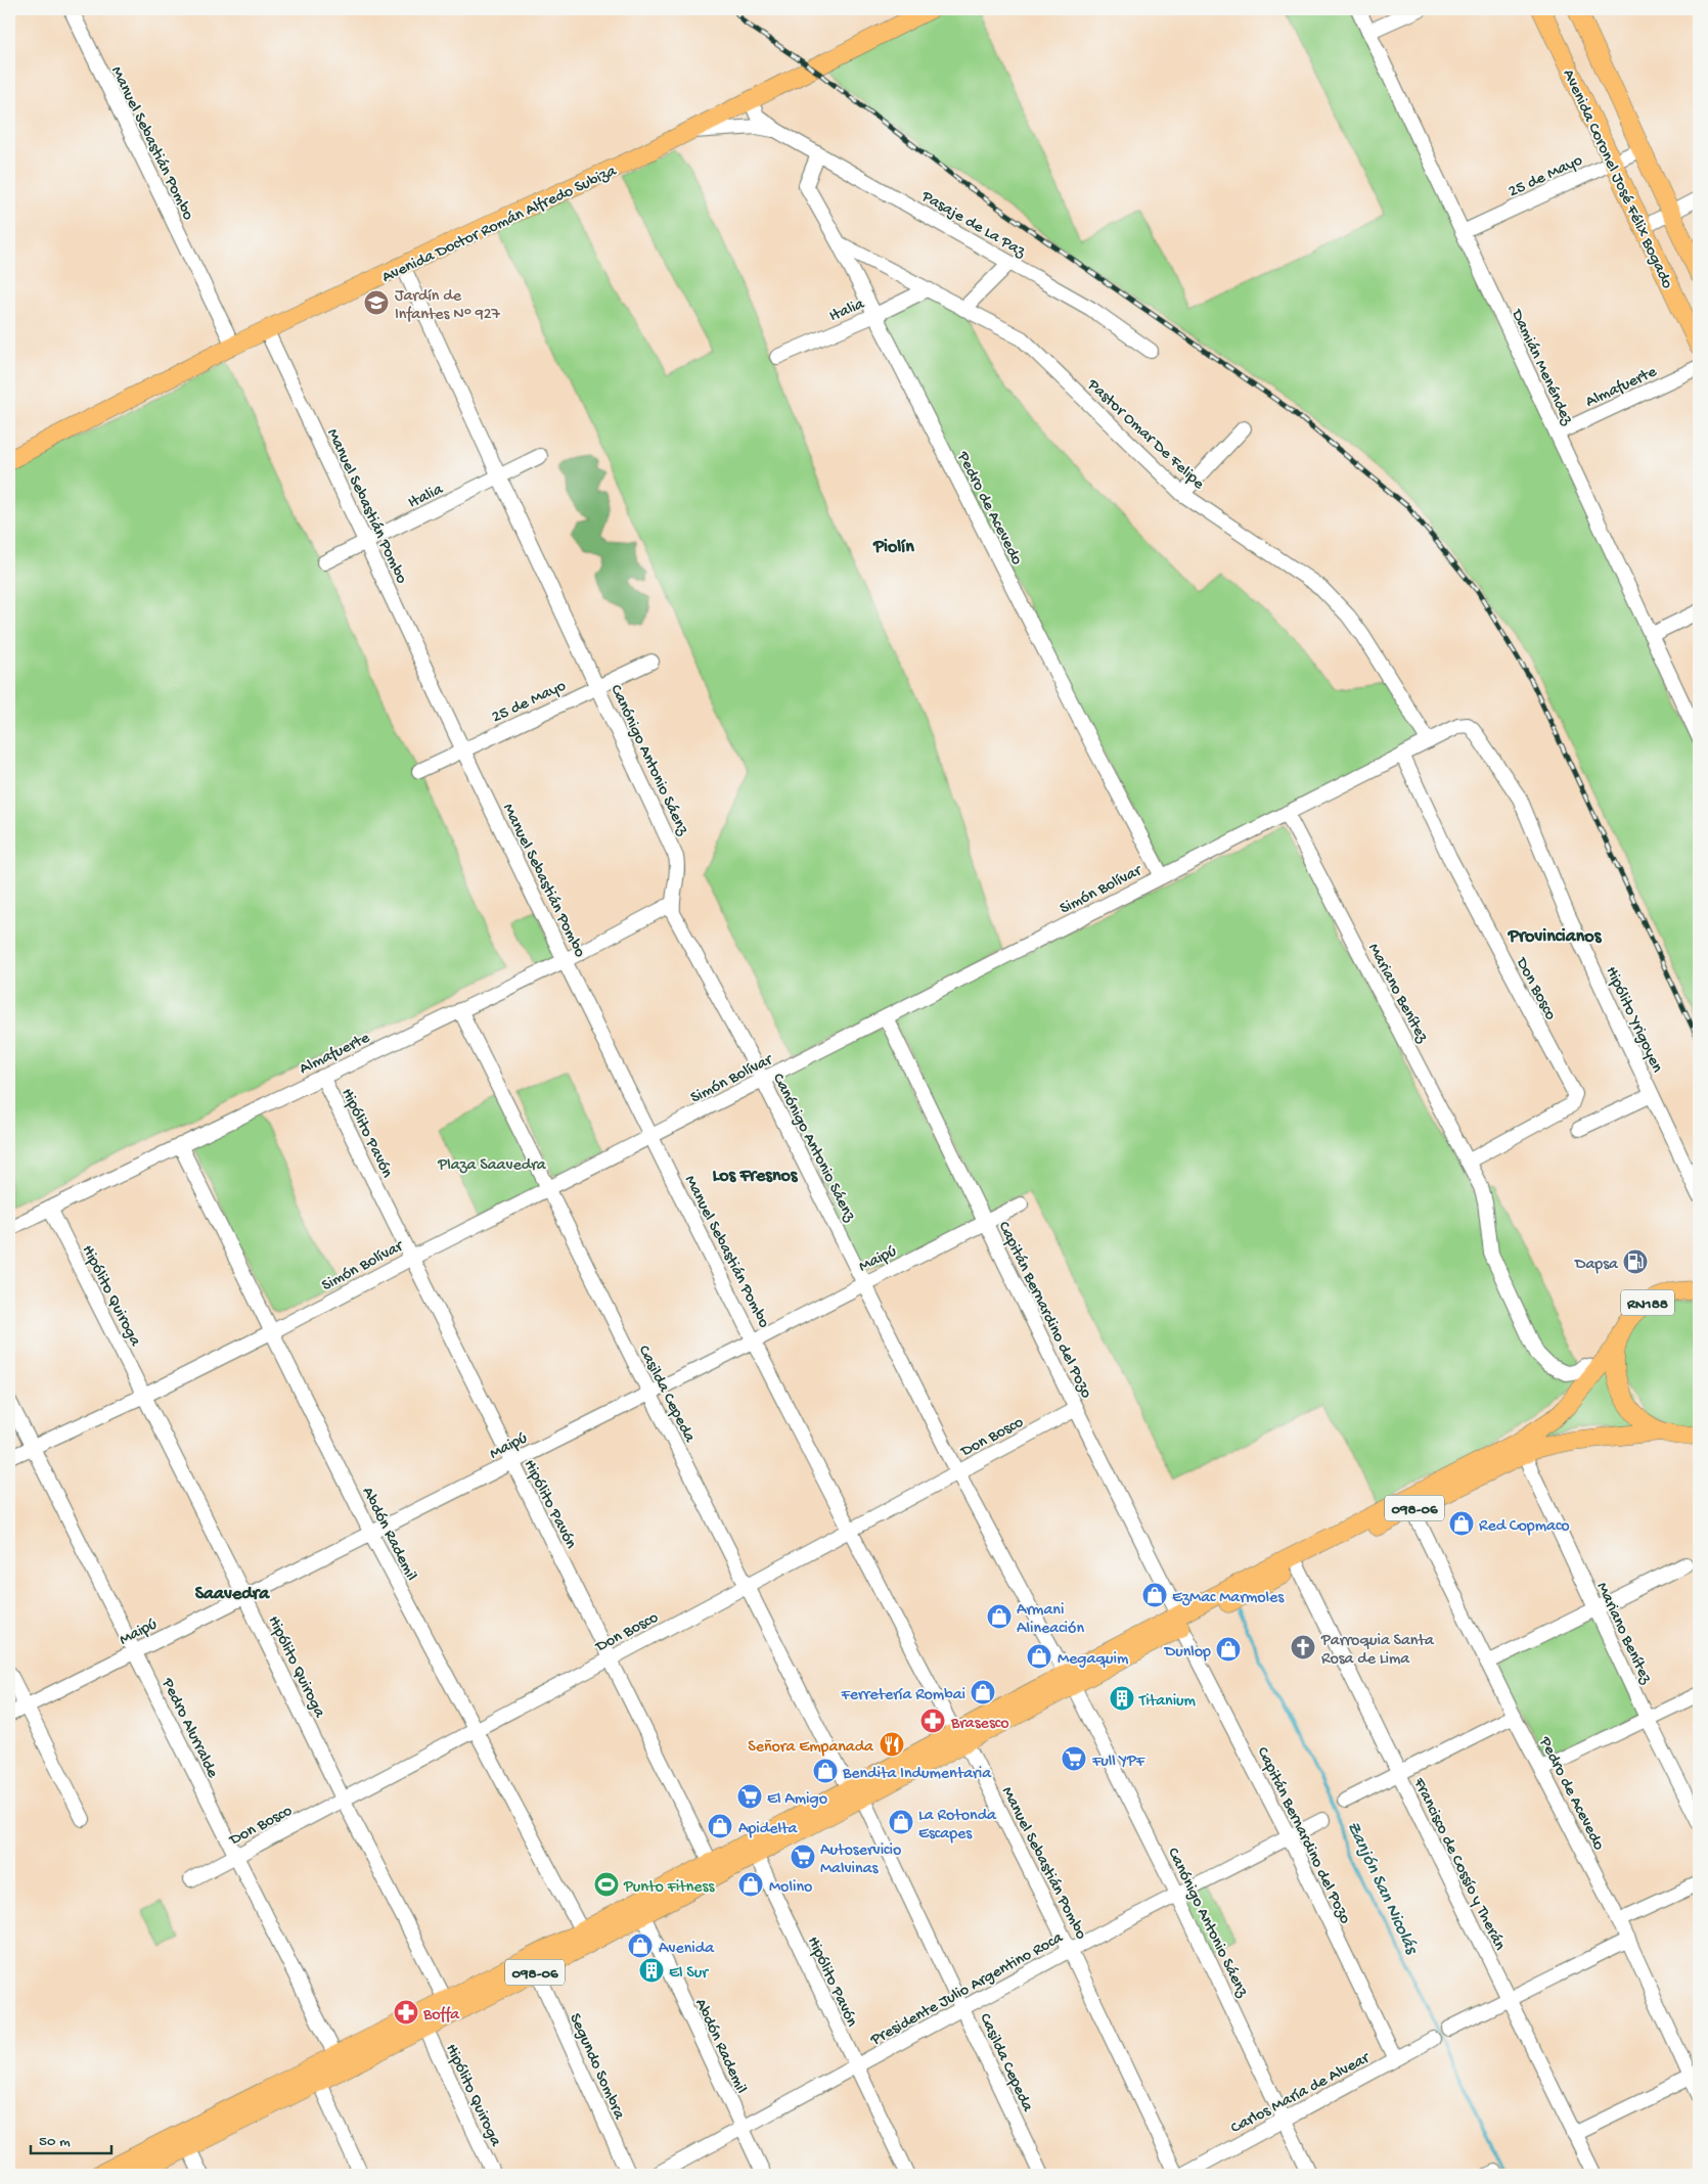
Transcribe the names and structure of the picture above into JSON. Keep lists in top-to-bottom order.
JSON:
{
  "streets": {
    "main road": [
      "Avenida Coronel José Félix Bogado",
      "Avenida Doctor Román Alfredo Subiza",
      "RN188",
      "098-06"
    ],
    "street": [
      "Manuel Sebastián Pombo",
      "25 de Mayo",
      "Pasaje de La Paz",
      "Italia",
      "Damián Menéndez",
      "Almafuerte",
      "Pastor Omar De Felipe",
      "Pedro de Acevedo",
      "Canónigo Antonio Sáenz",
      "Simón Bolívar",
      "Don Bosco",
      "Mariano Benítez",
      "Hipólito Yrigoyen",
      "Hipólito Pavón",
      "Maipú",
      "Hipólito Quiroga",
      "Capitán Bernardino del Pozo",
      "Casilda Cepeda",
      "Abdón Rademil",
      "Pedro Alurralde",
      "Francisco de Cossío y Therán",
      "Presidente Julio Argentino Roca",
      "Segundo Sombra",
      "Carlos María de Alvear"
    ]
  },
  "crossings": [
    ["Manuel Sebastián Pombo", "25 de Mayo"],
    ["Manuel Sebastián Pombo", "Avenida Doctor Román Alfredo Subiza"],
    ["Manuel Sebastián Pombo", "Italia"],
    ["Manuel Sebastián Pombo", "Almafuerte"],
    ["Manuel Sebastián Pombo", "Simón Bolívar"],
    ["Manuel Sebastián Pombo", "Don Bosco"],
    ["Manuel Sebastián Pombo", "Maipú"],
    ["Manuel Sebastián Pombo", "098-06"],
    ["Manuel Sebastián Pombo", "Presidente Julio Argentino Roca"],
    ["25 de Mayo", "Avenida Coronel José Félix Bogado"],
    ["25 de Mayo", "Damián Menéndez"],
    ["25 de Mayo", "Canónigo Antonio Sáenz"],
    ["Avenida Doctor Román Alfredo Subiza", "Pasaje de La Paz"],
    ["Avenida Doctor Román Alfredo Subiza", "Canónigo Antonio Sáenz"],
    ["Pasaje de La Paz", "Pedro de Acevedo"],
    ["Italia", "Pastor Omar De Felipe"],
    ["Italia", "Pedro de Acevedo"],
    ["Italia", "Canónigo Antonio Sáenz"],
    ["Damián Menéndez", "Almafuerte"],
    ["Almafuerte", "Canónigo Antonio Sáenz"],
    ["Almafuerte", "Hipólito Pavón"],
    ["Almafuerte", "Hipólito Quiroga"],
    ["Almafuerte", "Casilda Cepeda"],
    ["Almafuerte", "Abdón Rademil"],
    ["Pastor Omar De Felipe", "Pedro de Acevedo"],
    ["Pastor Omar De Felipe", "Simón Bolívar"],
    ["Pedro de Acevedo", "Simón Bolívar"],
    ["Pedro de Acevedo", "098-06"],
    ["Canónigo Antonio Sáenz", "Simón Bolívar"],
    ["Canónigo Antonio Sáenz", "Don Bosco"],
    ["Canónigo Antonio Sáenz", "Maipú"],
    ["Canónigo Antonio Sáenz", "098-06"],
    ["Canónigo Antonio Sáenz", "Presidente Julio Argentino Roca"],
    ["Canónigo Antonio Sáenz", "Carlos María de Alvear"],
    ["Simón Bolívar", "Don Bosco"],
    ["Simón Bolívar", "Mariano Benítez"],
    ["Simón Bolívar", "Hipólito Yrigoyen"],
    ["Simón Bolívar", "Hipólito Pavón"],
    ["Simón Bolívar", "Hipólito Quiroga"],
    ["Simón Bolívar", "Capitán Bernardino del Pozo"],
    ["Simón Bolívar", "Casilda Cepeda"],
    ["Simón Bolívar", "Abdón Rademil"],
    ["Simón Bolívar", "Pedro Alurralde"],
    ["Don Bosco", "Mariano Benítez"],
    ["Don Bosco", "Hipólito Pavón"],
    ["Don Bosco", "Hipólito Quiroga"],
    ["Don Bosco", "Capitán Bernardino del Pozo"],
    ["Don Bosco", "Casilda Cepeda"],
    ["Don Bosco", "Abdón Rademil"],
    ["Don Bosco", "Pedro Alurralde"],
    ["Mariano Benítez", "098-06"],
    ["Hipólito Pavón", "Maipú"],
    ["Hipólito Pavón", "098-06"],
    ["Hipólito Pavón", "Presidente Julio Argentino Roca"],
    ["Maipú", "Hipólito Quiroga"],
    ["Maipú", "Capitán Bernardino del Pozo"],
    ["Maipú", "Casilda Cepeda"],
    ["Maipú", "Abdón Rademil"],
    ["Maipú", "Pedro Alurralde"],
    ["Hipólito Quiroga", "098-06"],
    ["RN188", "098-06"],
    ["Capitán Bernardino del Pozo", "098-06"],
    ["Capitán Bernardino del Pozo", "Presidente Julio Argentino Roca"],
    ["Capitán Bernardino del Pozo", "Carlos María de Alvear"],
    ["Casilda Cepeda", "098-06"],
    ["Casilda Cepeda", "Presidente Julio Argentino Roca"],
    ["098-06", "Abdón Rademil"],
    ["098-06", "Pedro Alurralde"],
    ["098-06", "Francisco de Cossío y Therán"],
    ["098-06", "Segundo Sombra"],
    ["Abdón Rademil", "Presidente Julio Argentino Roca"]
  ],
  "districts": [
    "Piolín",
    "Provincianos",
    "Los Fresnos",
    "Saavedra"
  ],
  "water": ["Zanjón San Nicolás"],
  "parks": ["Plaza Saavedra"],
  "places": {
    "school or university": ["Jardín de Infantes N° 927"],
    "fuel station": ["Dapsa"],
    "shop": [
      "Red Copmaco",
      "EzMac Marmoles",
      "Armani Alineación",
      "Dunlop",
      "Megaquim",
      "Ferretería Rombai",
      "Bendita Indumentaria",
      "La Rotonda Escapes",
      "Apidelta",
      "Molino",
      "Avenida"
    ],
    "church": ["Parroquia Santa Rosa de Lima"],
    "building": ["Titanium", "El Sur"],
    "pharmacy": ["Brasesco", "Boffa"],
    "restaurant": ["Señora Empanada"],
    "supermarket": ["Full YPF", "El Amigo", "Autoservicio Malvinas"],
    "sports": ["Punto Fitness"]
  },
  "scale_bar": "50 m"
}
